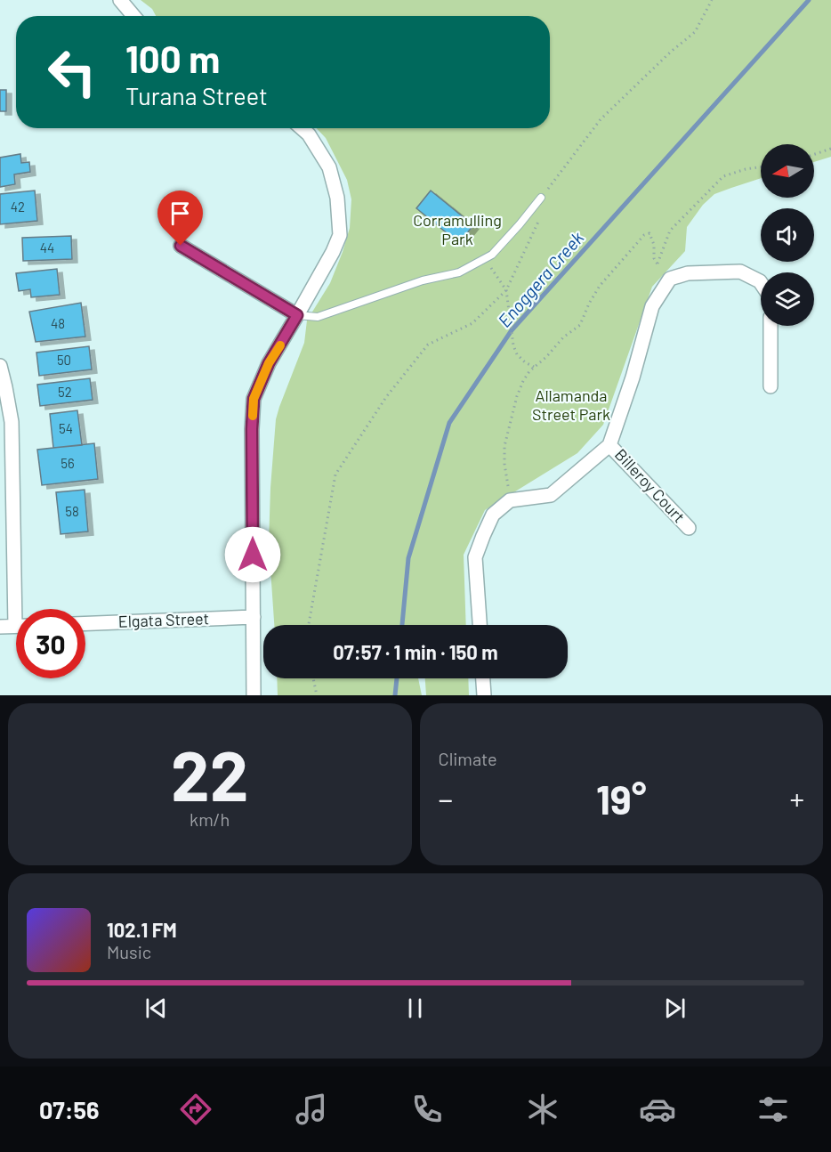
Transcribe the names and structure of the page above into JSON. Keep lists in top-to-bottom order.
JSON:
{
  "streets": {
    "street": ["Billeroy Court", "Elgata Street"]
  },
  "water": ["Enoggera Creek"],
  "parks": ["Corramulling Park", "Allamanda Street Park"],
  "house_numbers": [
    "42",
    "44",
    "48",
    "50",
    "52",
    "54",
    "56",
    "58"
  ],
  "north": "left",
  "page": {
    "turn": ["100 m", "Turana Street"],
    "limit": "30",
    "trip": "07:57 · 1 min · 150 m",
    "tile": [
      ["22", "km/h"],
      "Climate"
    ],
    "heat": ["−", "19°", "+"],
    "song": ["102.1 FM", "Music"],
    "tabs": "07:56"
  }
}
